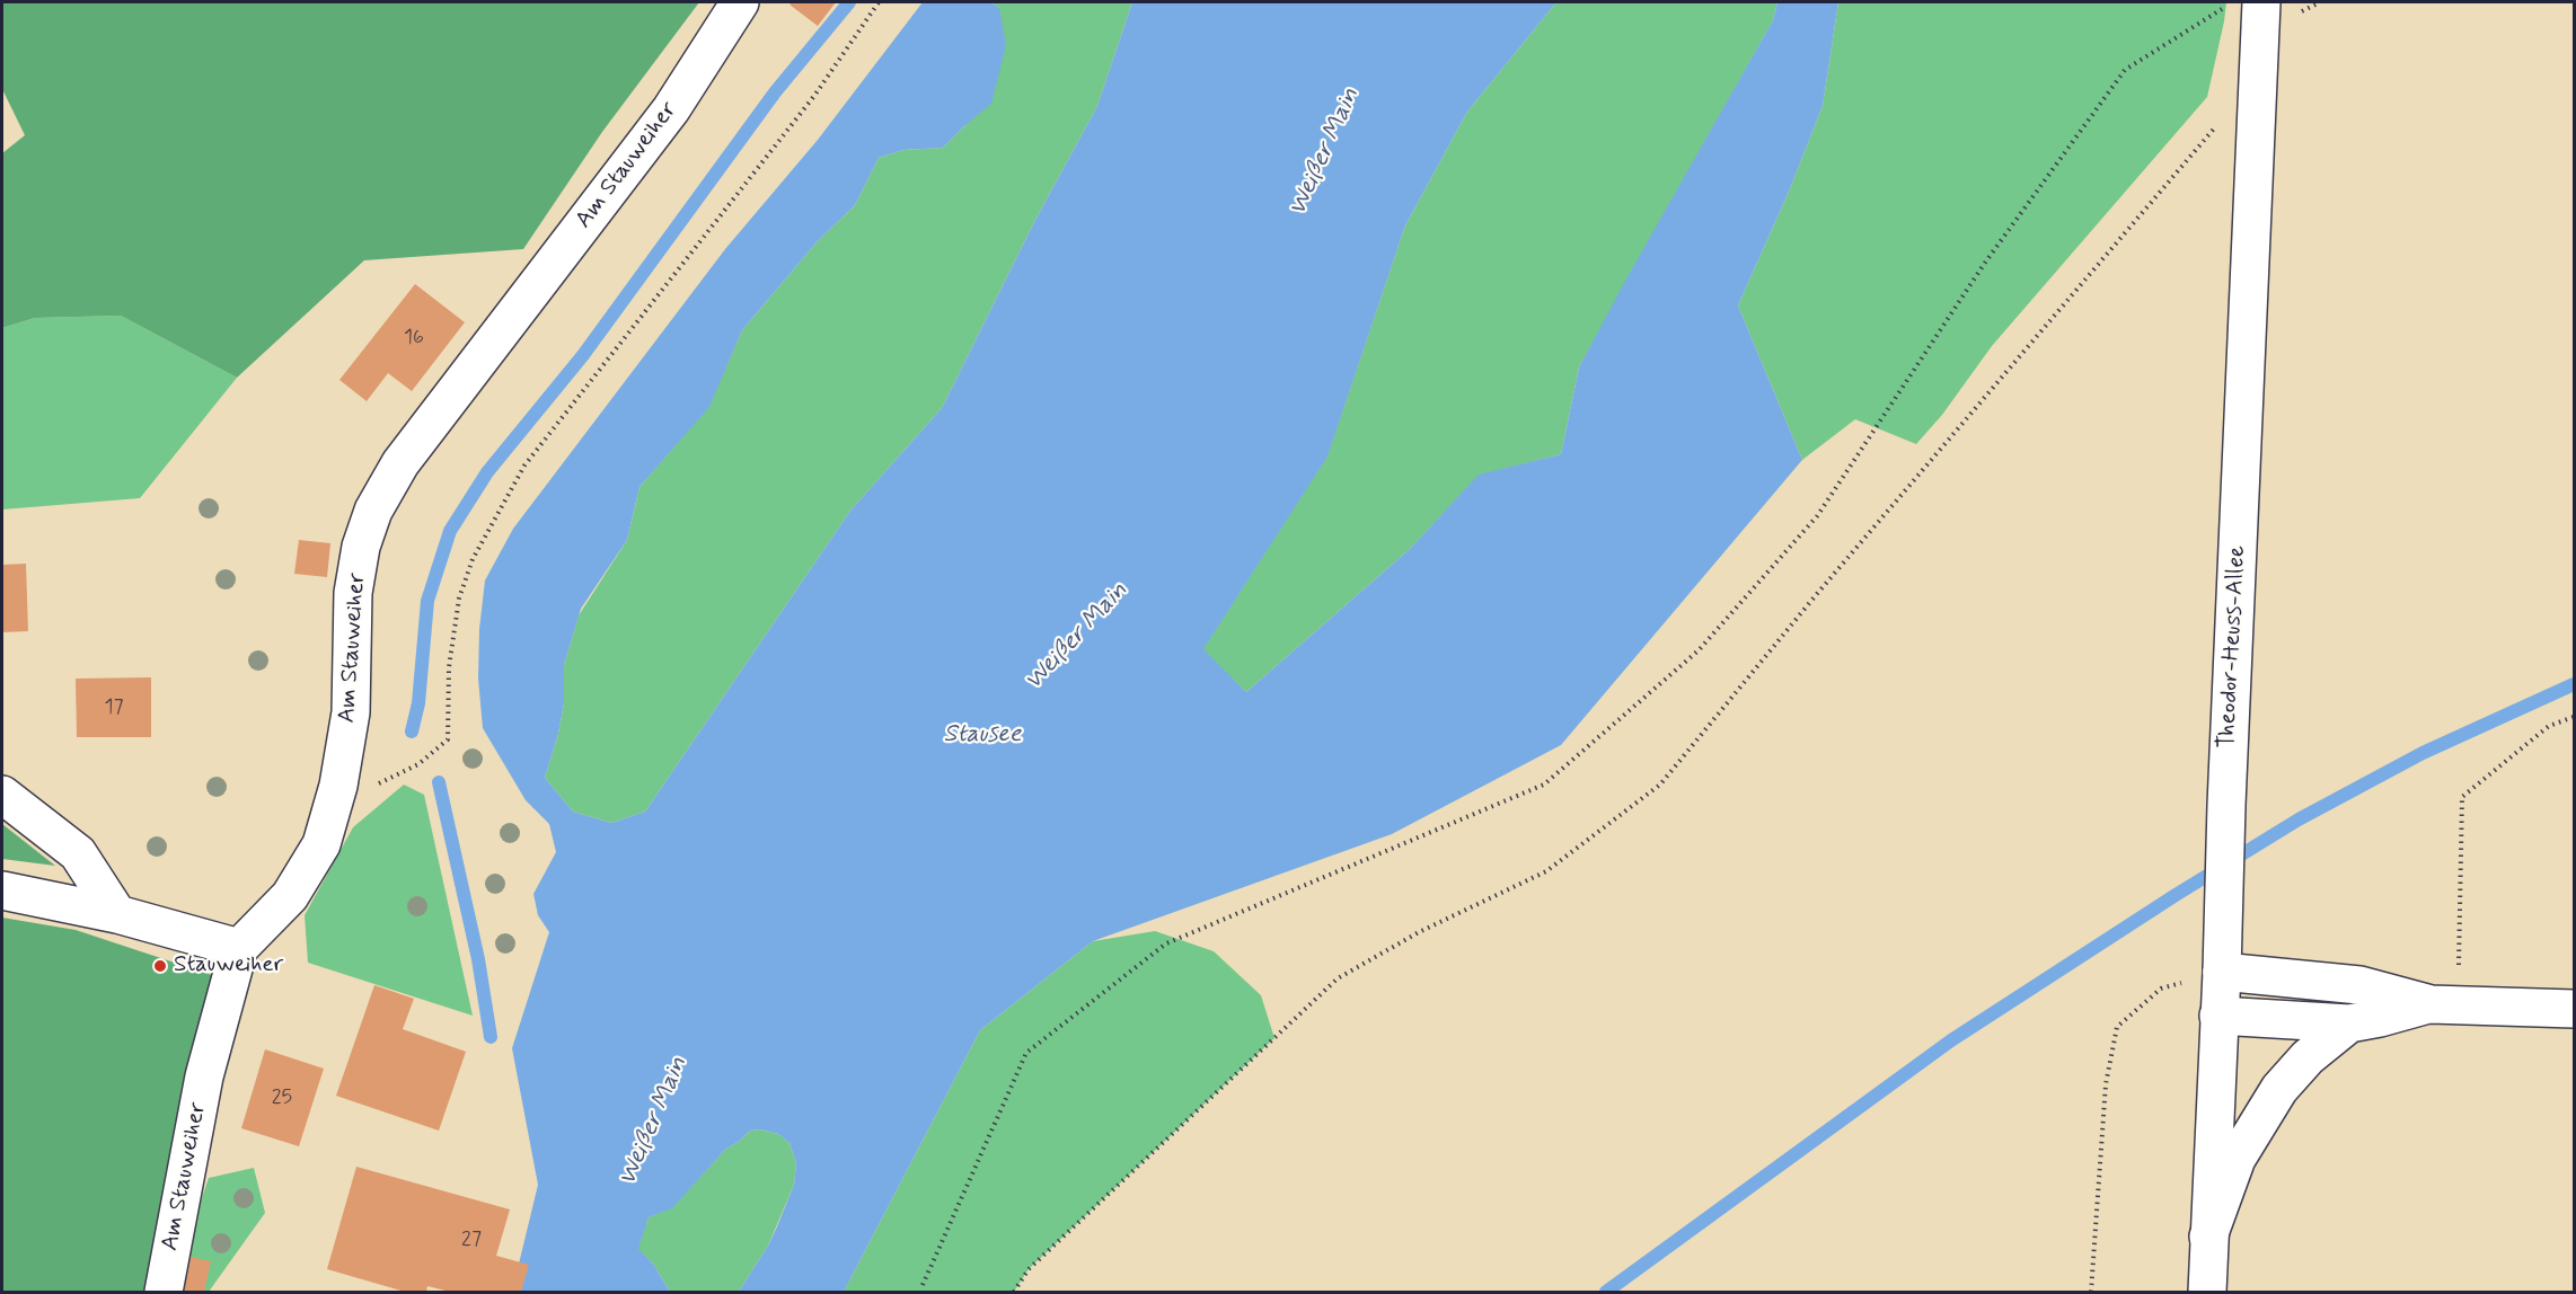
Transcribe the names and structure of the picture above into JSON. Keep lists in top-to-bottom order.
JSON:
{
  "streets": {
    "main road": ["Am Stauweiher", "Theodor-Heuss-Allee"]
  },
  "water": ["Weißer Main", "Stausee"],
  "places": ["Stauweiher"],
  "house_numbers": [
    "16",
    "17",
    "25",
    "27"
  ]
}
